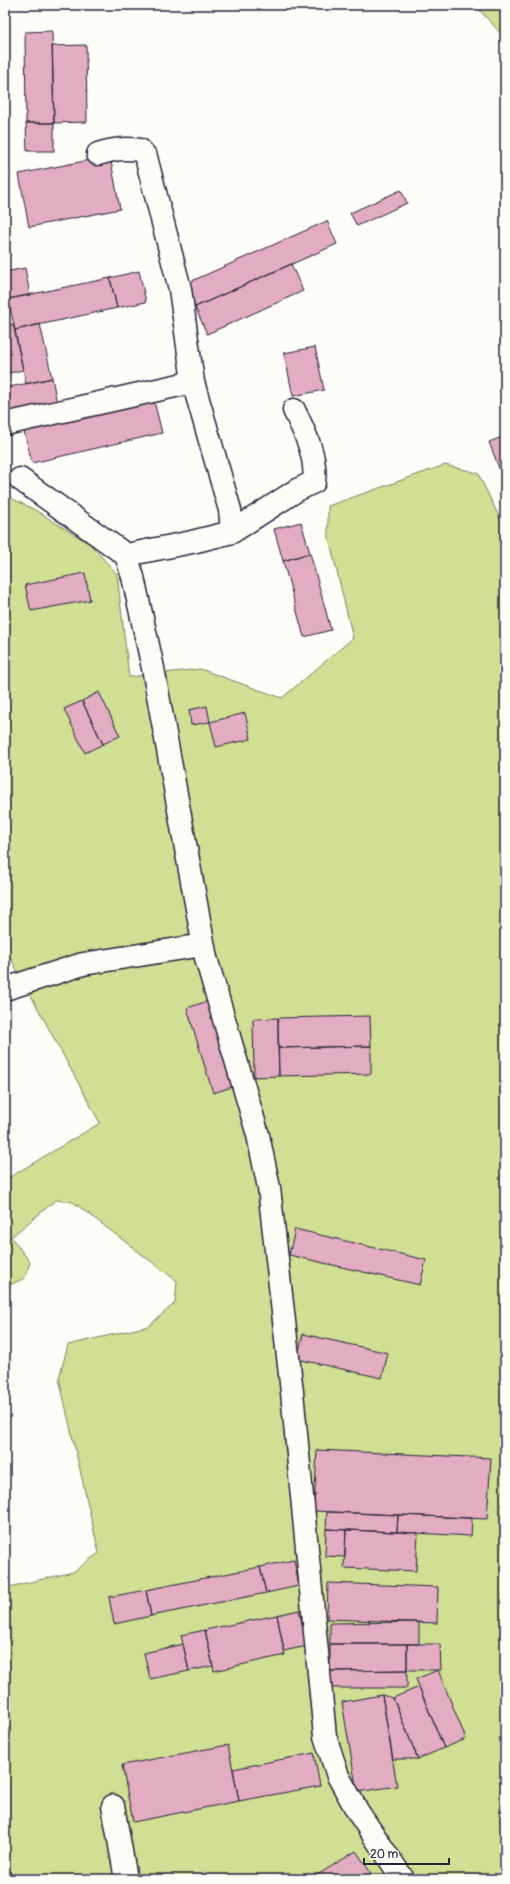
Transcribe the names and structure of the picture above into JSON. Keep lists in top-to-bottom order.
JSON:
{
  "scale_bar": "20 m"
}
